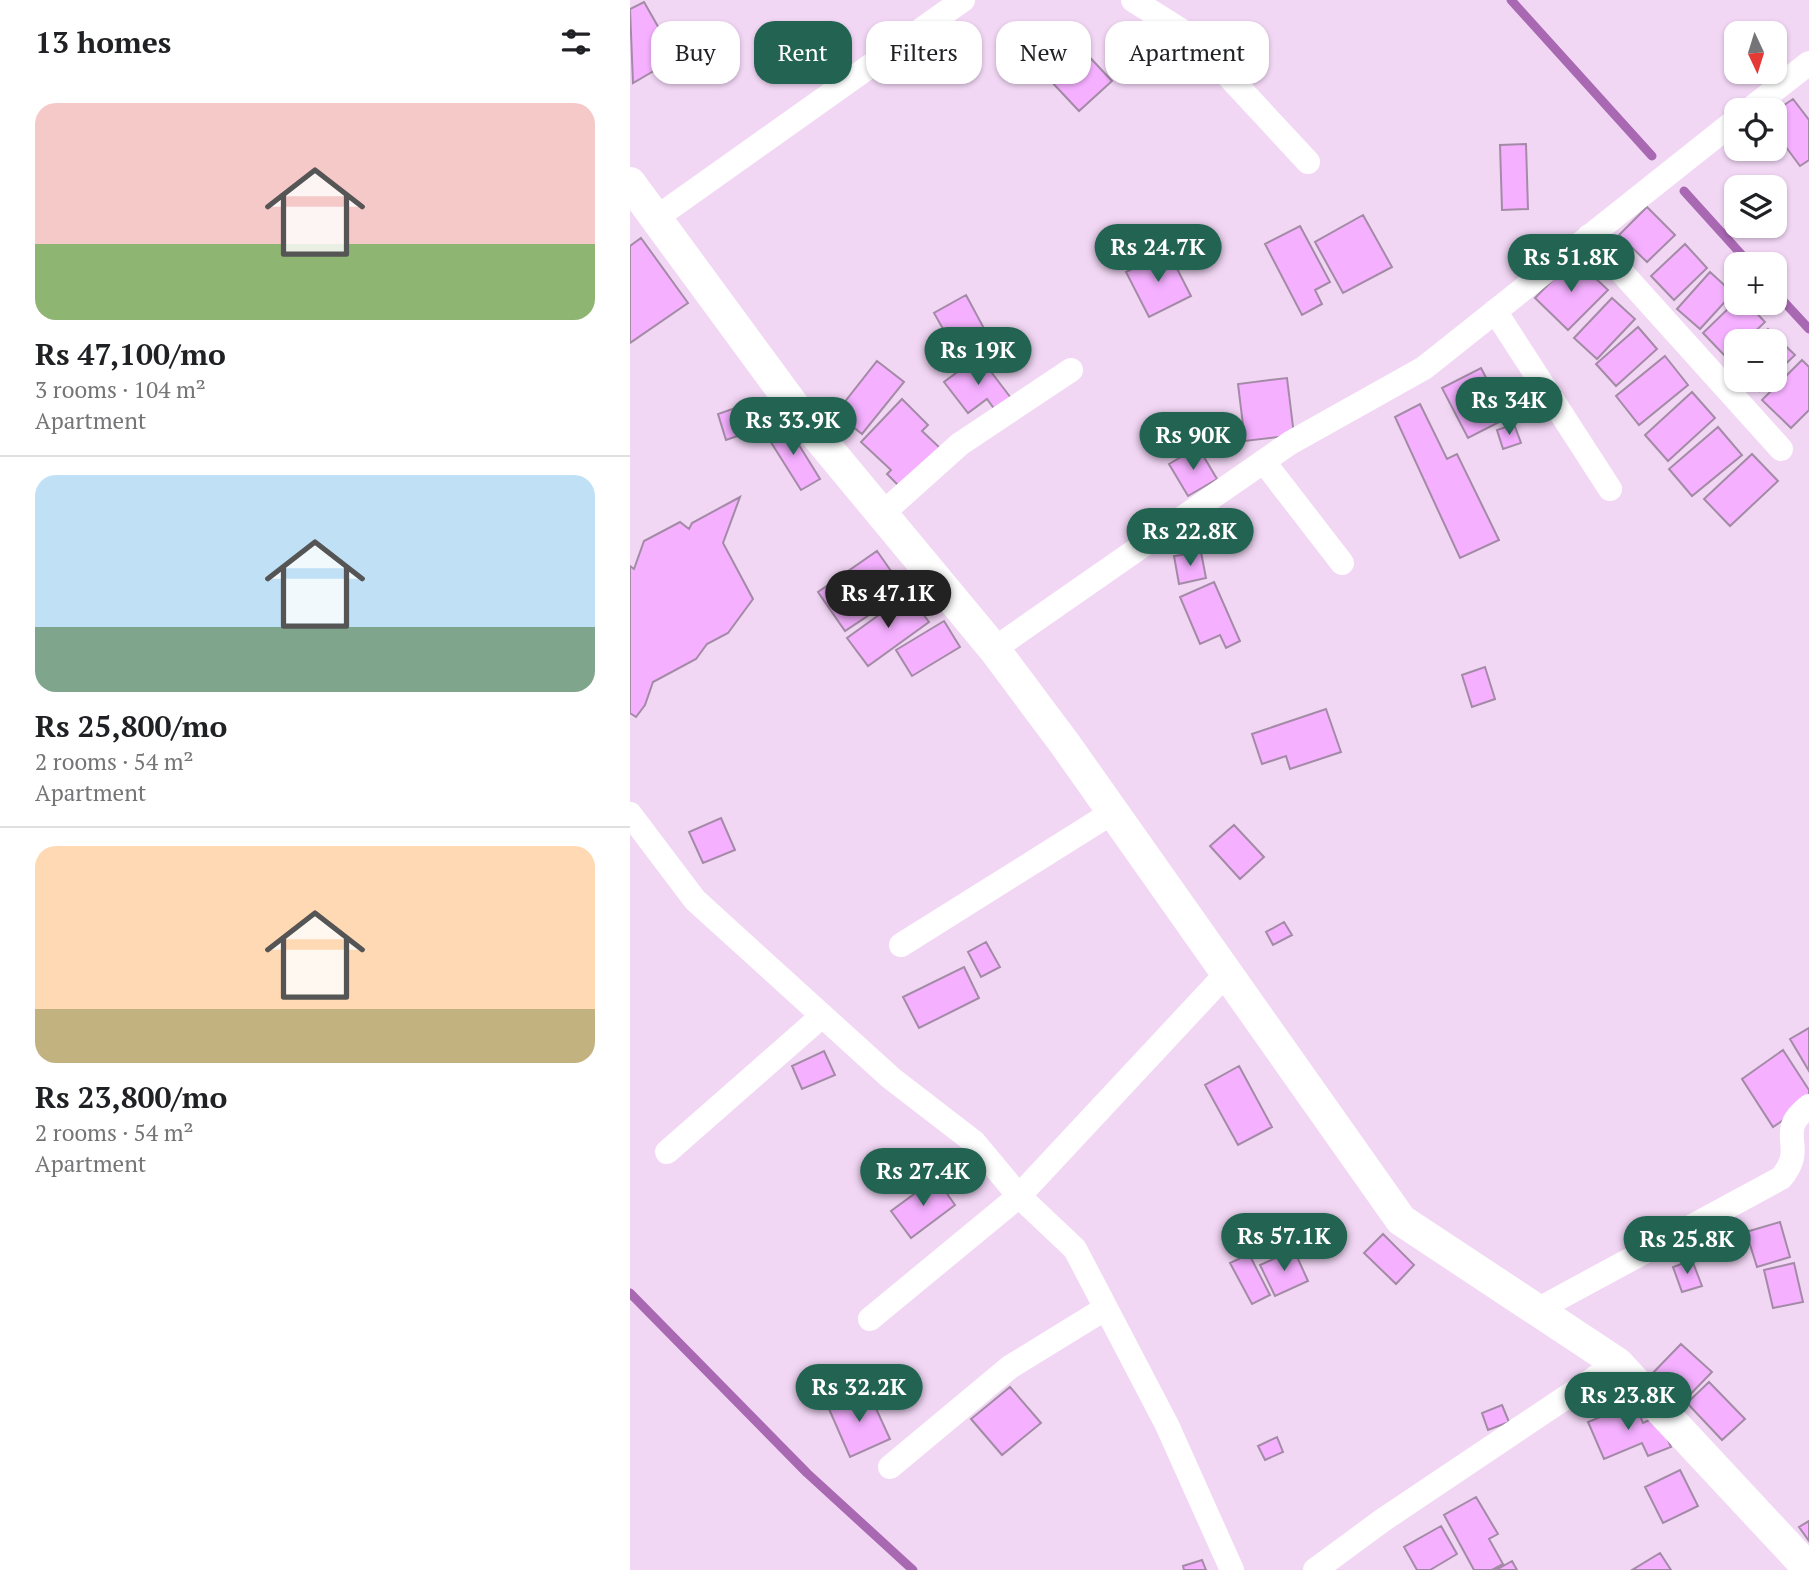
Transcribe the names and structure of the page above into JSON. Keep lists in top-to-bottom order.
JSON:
{
  "north": "bottom",
  "page": {
    "heading": "13 homes",
    "map_buttons": ["+", "−"],
    "chip": [
      "Buy",
      "Rent",
      "Filters",
      "New",
      "Apartment"
    ],
    "list": [
      {
        "name": "Rs 47,100/mo",
        "note": "3 rooms · 104 m² · Apartment"
      },
      {
        "name": "Rs 25,800/mo",
        "note": "2 rooms · 54 m² · Apartment"
      },
      {
        "name": "Rs 23,800/mo",
        "note": "2 rooms · 54 m² · Apartment"
      }
    ],
    "price": [
      "Rs 24.7K",
      "Rs 51.8K",
      "Rs 19K",
      "Rs 34K",
      "Rs 33.9K",
      "Rs 90K",
      "Rs 22.8K",
      "Rs 47.1K",
      "Rs 27.4K",
      "Rs 57.1K",
      "Rs 25.8K",
      "Rs 32.2K",
      "Rs 23.8K"
    ]
  }
}
